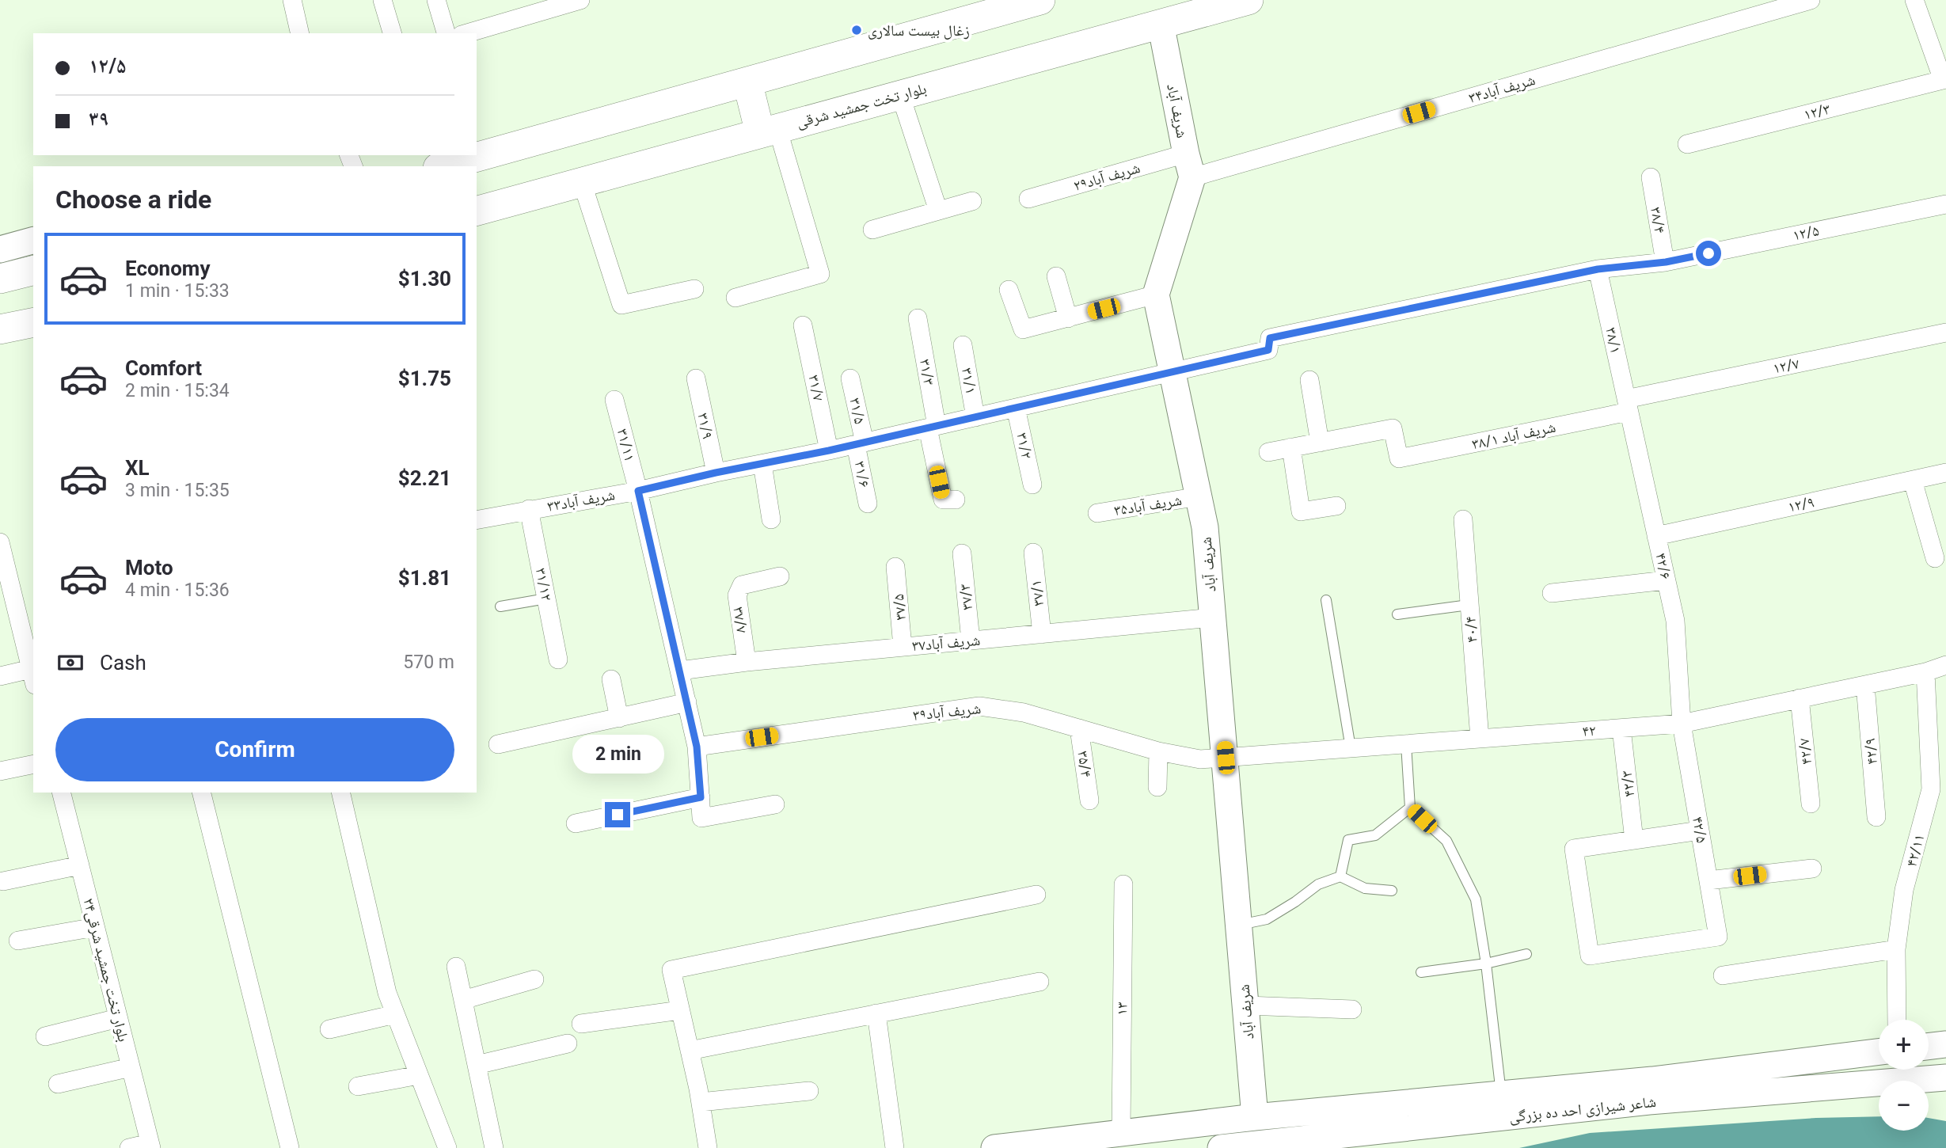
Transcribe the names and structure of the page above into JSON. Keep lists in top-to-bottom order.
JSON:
{
  "streets": {
    "main road": ["بلوار تخت جمشید شرقی"],
    "street": [
      "شریف آباد۳۴",
      "شریف آباد",
      "۱۲/۳",
      "شریف آباد۲۹",
      "۳۸/۴",
      "۱۲/۵",
      "۳۸/۱",
      "۱۲/۷",
      "۳۱/۳",
      "۳۱/۱",
      "۳۱/۷",
      "۳۱/۵",
      "۳۱/۹",
      "۳۸/۱ شریف آباد",
      "۳۱/۱۱",
      "۳۱/۲",
      "۳۱/۶",
      "شریف آباد۳۳",
      "۱۲/۹",
      "شریف آباد۳۵",
      "۴۲/۶",
      "۳۱/۱۲",
      "۳۷/۱",
      "۳۷/۳",
      "۳۷/۵",
      "۳۷/۷",
      "۴۰/۴",
      "شریف آباد۳۷",
      "شریف آباد۳۹",
      "۴۲",
      "۴۲/۷",
      "۴۲/۹",
      "۳۵/۴",
      "۴۲/۳",
      "۴۲/۵",
      "۴۲/۱۱",
      "بلوار تخت جمشید شرقی۲۴",
      "۱۳",
      "شاعر شیرازی احد ده بزرگی"
    ]
  },
  "crossings": [
    ["شریف آباد۳۴", "شریف آباد"],
    ["شریف آباد۳۴", "شریف آباد۲۹"],
    ["بلوار تخت جمشید شرقی", "شریف آباد"],
    ["شریف آباد", "شریف آباد۲۹"],
    ["شریف آباد", "شریف آباد۳۳"],
    ["شریف آباد", "شریف آباد۳۵"],
    ["شریف آباد", "شریف آباد۳۷"],
    ["شریف آباد", "شریف آباد۳۹"],
    ["شریف آباد", "۴۲"],
    ["۳۸/۴", "۱۲/۵"],
    ["۱۲/۵", "۳۸/۱"],
    ["۱۲/۵", "شریف آباد۳۳"],
    ["۳۸/۱", "۱۲/۷"],
    ["۳۸/۱", "۳۸/۱ شریف آباد"],
    ["۳۸/۱", "شریف آباد۳۳"],
    ["۳۸/۱", "۴۲/۶"],
    ["۱۲/۷", "۳۸/۱ شریف آباد"],
    ["۱۲/۷", "۴۲/۶"],
    ["۳۱/۳", "شریف آباد۳۳"],
    ["۳۱/۱", "شریف آباد۳۳"],
    ["۳۱/۷", "شریف آباد۳۳"],
    ["۳۱/۵", "۳۱/۶"],
    ["۳۱/۵", "شریف آباد۳۳"],
    ["۳۱/۹", "شریف آباد۳۳"],
    ["۳۸/۱ شریف آباد", "۴۲/۶"],
    ["۳۱/۱۱", "شریف آباد۳۳"],
    ["۳۱/۱۱", "شریف آباد۳۷"],
    ["۳۱/۱۱", "شریف آباد۳۹"],
    ["۳۱/۲", "شریف آباد۳۳"],
    ["۳۱/۶", "شریف آباد۳۳"],
    ["شریف آباد۳۳", "۳۱/۱۲"],
    ["۱۲/۹", "۴۲/۶"],
    ["۴۲/۶", "۴۲"],
    ["۴۲/۶", "۴۲/۵"],
    ["۳۷/۱", "شریف آباد۳۷"],
    ["۳۷/۳", "شریف آباد۳۷"],
    ["۳۷/۵", "شریف آباد۳۷"],
    ["۳۷/۷", "شریف آباد۳۷"],
    ["۴۰/۴", "۴۲"],
    ["شریف آباد۳۹", "۴۲"],
    ["شریف آباد۳۹", "۳۵/۴"],
    ["۴۲", "۴۲/۷"],
    ["۴۲", "۴۲/۹"],
    ["۴۲", "۴۲/۳"],
    ["۴۲", "۴۲/۵"],
    ["۴۲", "۴۲/۱۱"],
    ["۴۲/۳", "۴۲/۵"]
  ],
  "places": ["زغال بیست سالاری"],
  "page": {
    "banner": ["۱۲/۵", "۳۹"],
    "heading": "Choose a ride",
    "list": [
      {
        "name": "Economy",
        "note": "1 min · 15:33",
        "value": "$1.30"
      },
      {
        "name": "Comfort",
        "note": "2 min · 15:34",
        "value": "$1.75"
      },
      {
        "name": "XL",
        "note": "3 min · 15:35",
        "value": "$2.21"
      },
      {
        "name": "Moto",
        "note": "4 min · 15:36",
        "value": "$1.81"
      }
    ],
    "pay": ["Cash", "570 m"],
    "buttons": "Confirm",
    "bubble": "2 min",
    "map_buttons": ["+", "−"]
  }
}
